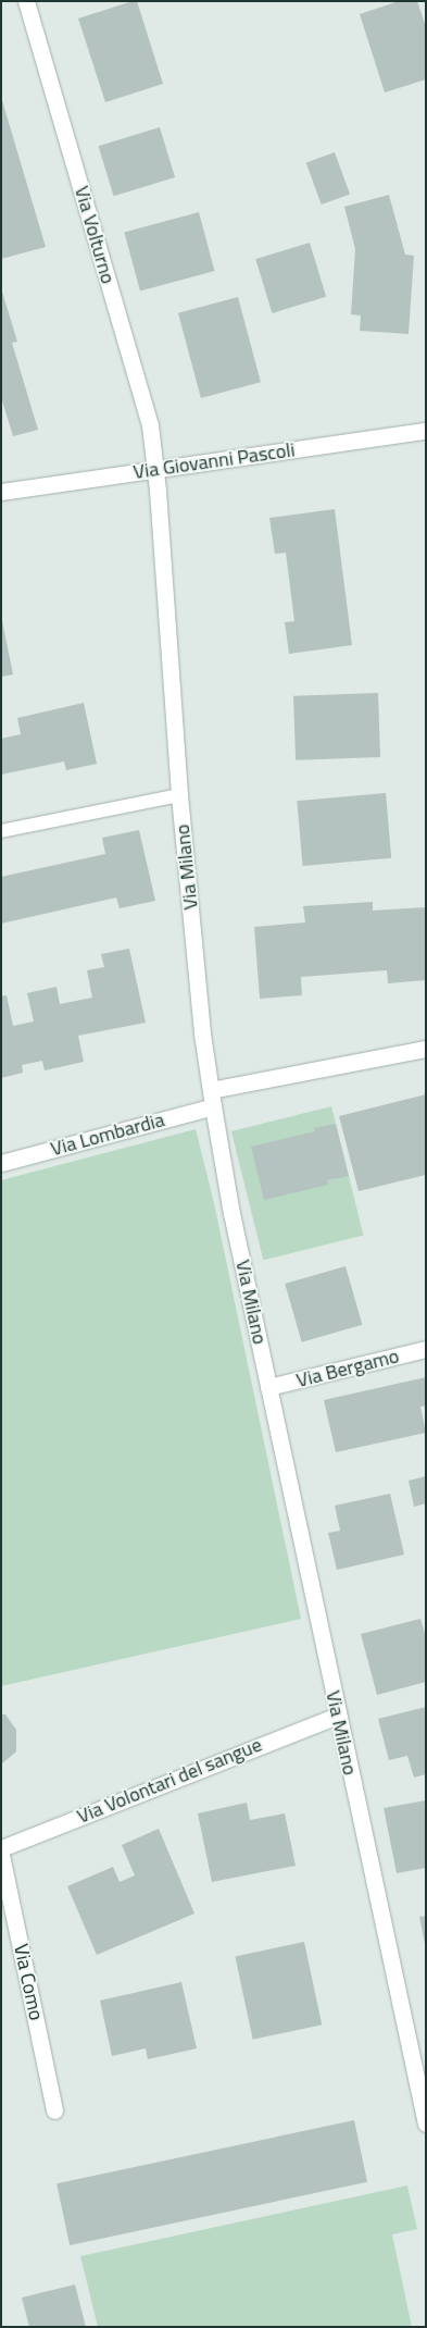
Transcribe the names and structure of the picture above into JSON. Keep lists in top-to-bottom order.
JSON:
{
  "streets": {
    "street": [
      "Via Volturno",
      "Via Giovanni Pascoli",
      "Via Milano",
      "Via Lombardia",
      "Via Bergamo",
      "Via Volontari del sangue",
      "Via Como"
    ]
  },
  "crossings": [
    ["Via Volturno", "Via Giovanni Pascoli"],
    ["Via Volturno", "Via Milano"],
    ["Via Giovanni Pascoli", "Via Milano"],
    ["Via Milano", "Via Lombardia"],
    ["Via Milano", "Via Bergamo"],
    ["Via Milano", "Via Volontari del sangue"]
  ]
}
